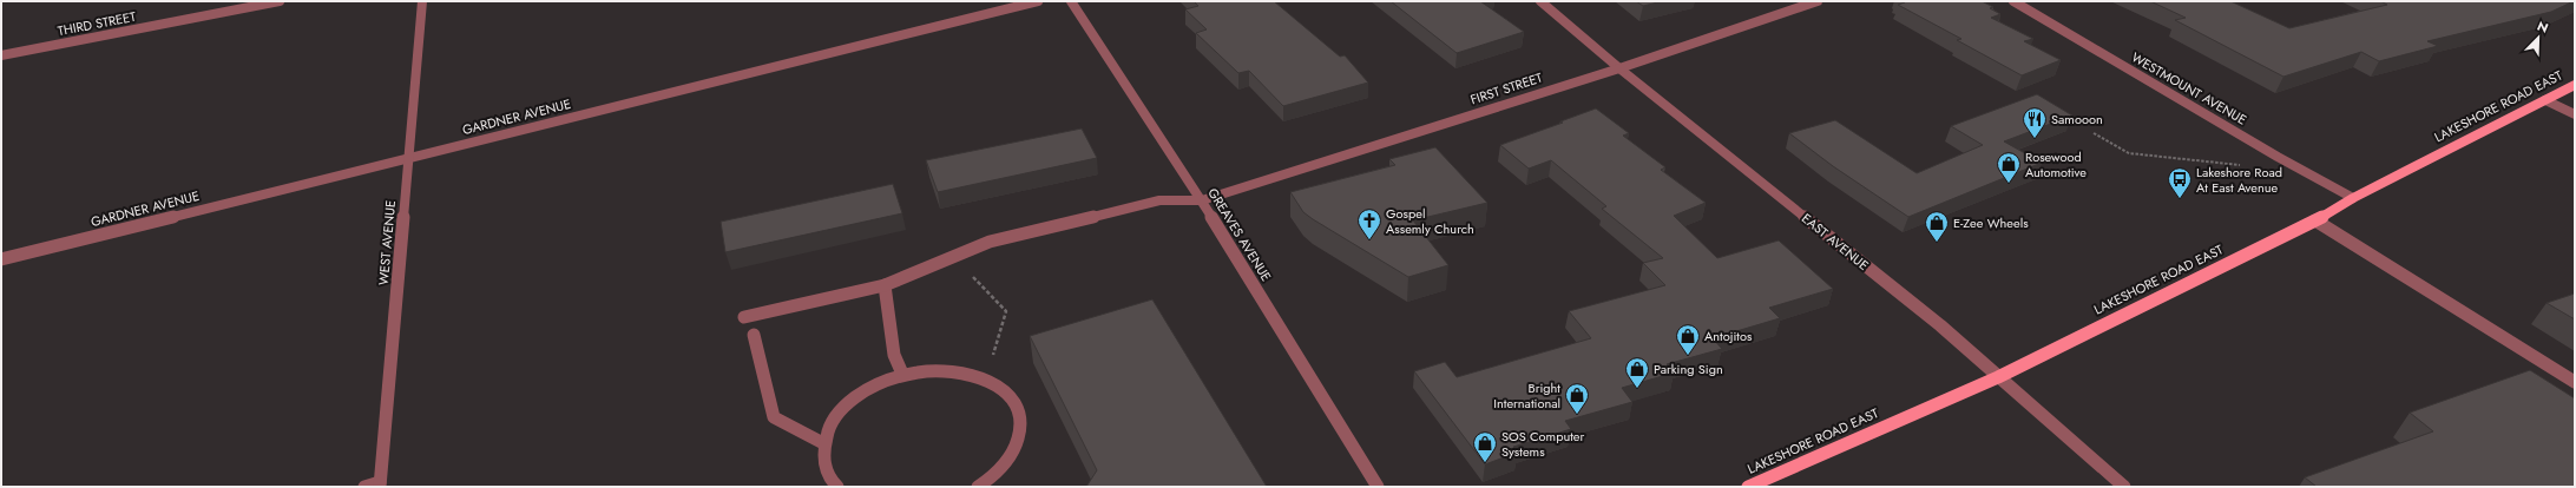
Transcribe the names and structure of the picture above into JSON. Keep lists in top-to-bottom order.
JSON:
{
  "streets": {
    "main road": ["LAKESHORE ROAD EAST"],
    "street": [
      "THIRD STREET",
      "FIRST STREET",
      "WESTMOUNT AVENUE",
      "GARDNER AVENUE",
      "GREAVES AVENUE",
      "EAST AVENUE",
      "WEST AVENUE"
    ]
  },
  "crossings": [
    ["FIRST STREET", "GREAVES AVENUE"],
    ["FIRST STREET", "EAST AVENUE"],
    ["WESTMOUNT AVENUE", "LAKESHORE ROAD EAST"],
    ["LAKESHORE ROAD EAST", "EAST AVENUE"],
    ["GARDNER AVENUE", "WEST AVENUE"]
  ],
  "places": {
    "restaurant": ["Samooon"],
    "shop": [
      "Rosewood Automotive",
      "E-Zee Wheels",
      "Antojitos",
      "Parking Sign",
      "Bright International",
      "SOS Computer Systems"
    ],
    "bus stop": ["Lakeshore Road At East Avenue"],
    "church": ["Gospel Assemly Church"]
  },
  "north": "top right"
}
